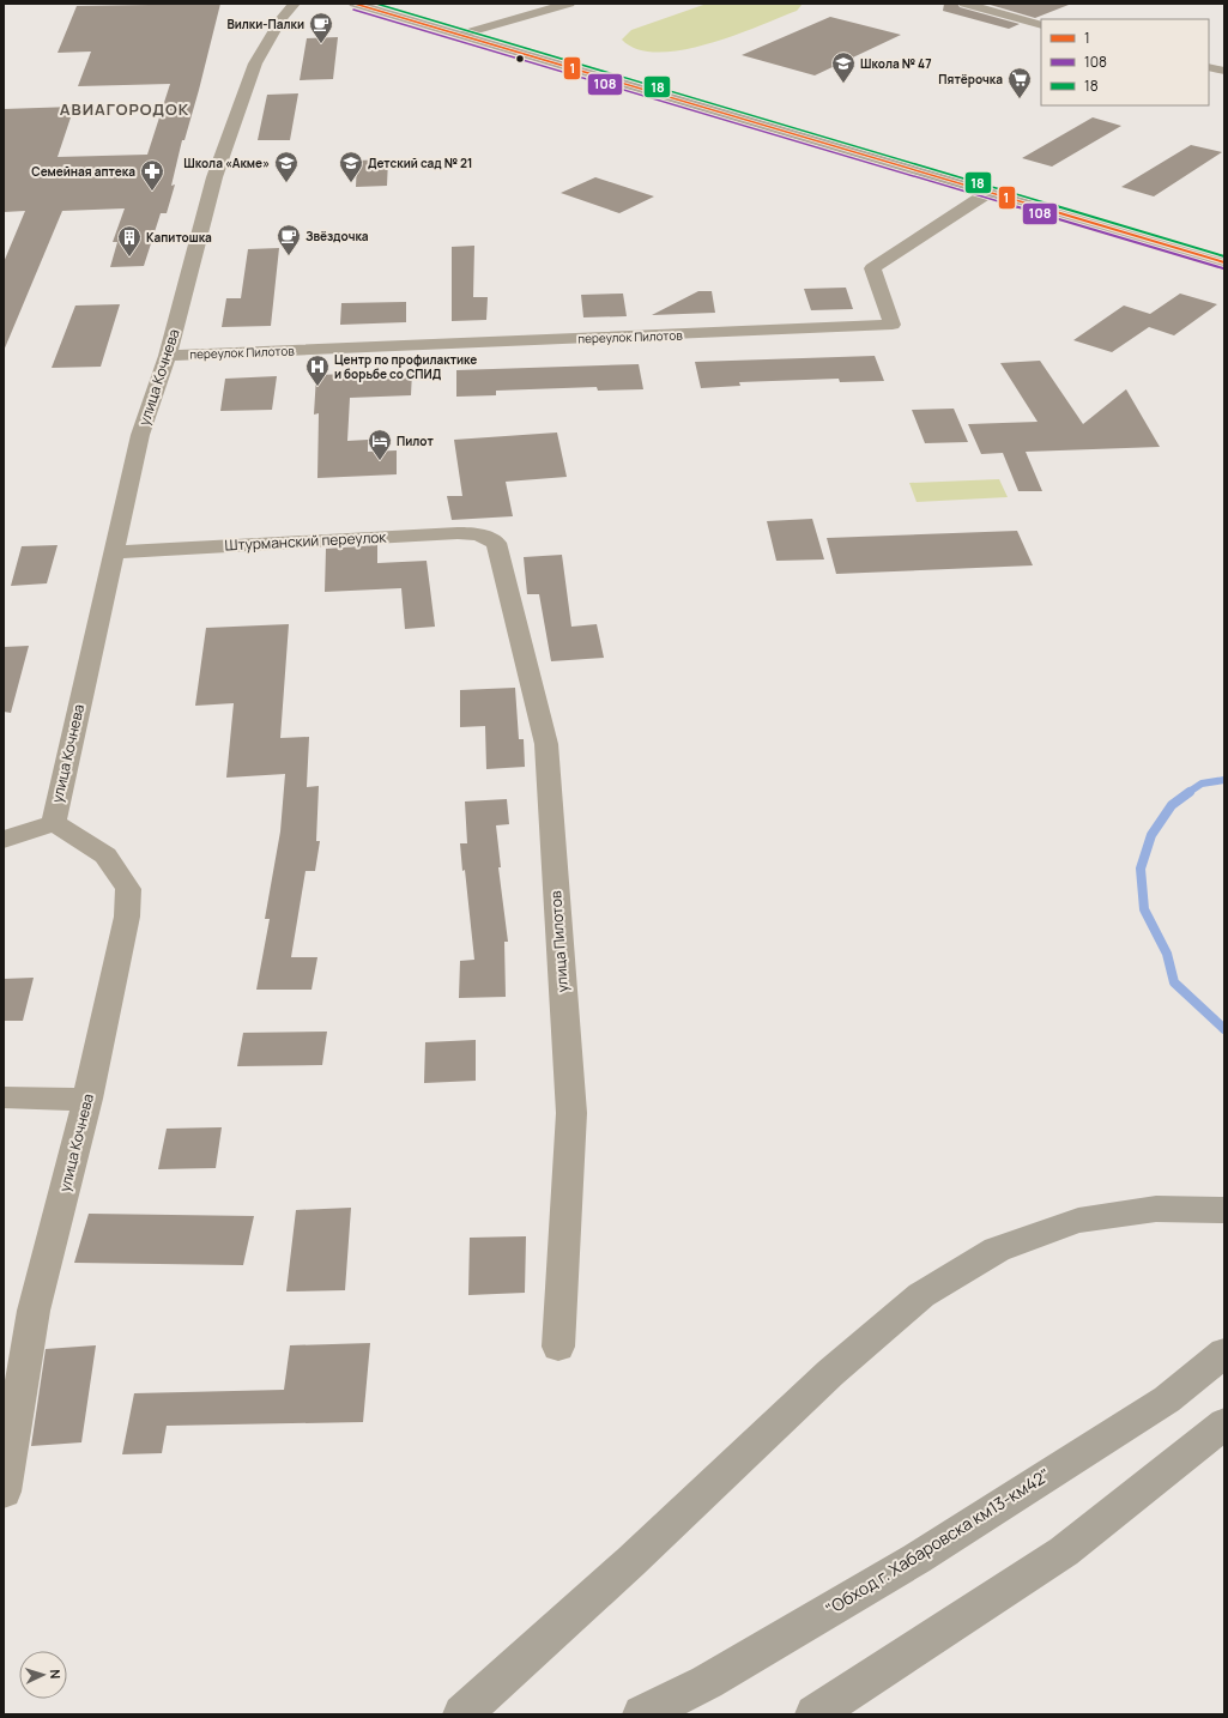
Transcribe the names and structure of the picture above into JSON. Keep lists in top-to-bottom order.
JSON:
{
  "streets": {
    "highway": ["\"Обход г. Хабаровска км13-км42\""],
    "street": [
      "переулок Пилотов",
      "улица Кочнева",
      "Штурманский переулок",
      "улица Пилотов"
    ]
  },
  "crossings": [
    ["переулок Пилотов", "улица Кочнева"],
    ["улица Кочнева", "Штурманский переулок"],
    ["Штурманский переулок", "улица Пилотов"]
  ],
  "districts": ["АВИАГОРОДОК"],
  "places": {
    "cafe": ["Вилки-Палки", "Звёздочка"],
    "school or university": ["Школа № 47", "Школа «Акме»", "Детский сад № 21"],
    "supermarket": ["Пятёрочка"],
    "pharmacy": ["Семейная аптека"],
    "building": ["Капитошка"],
    "hospital": ["Центр по профилактике и борьбе со СПИД"],
    "hotel": ["Пилот"]
  },
  "lines": ["transit line 1", "transit line 18", "transit line 108"],
  "legend": ["1", "108", "18"],
  "north": "right"
}
